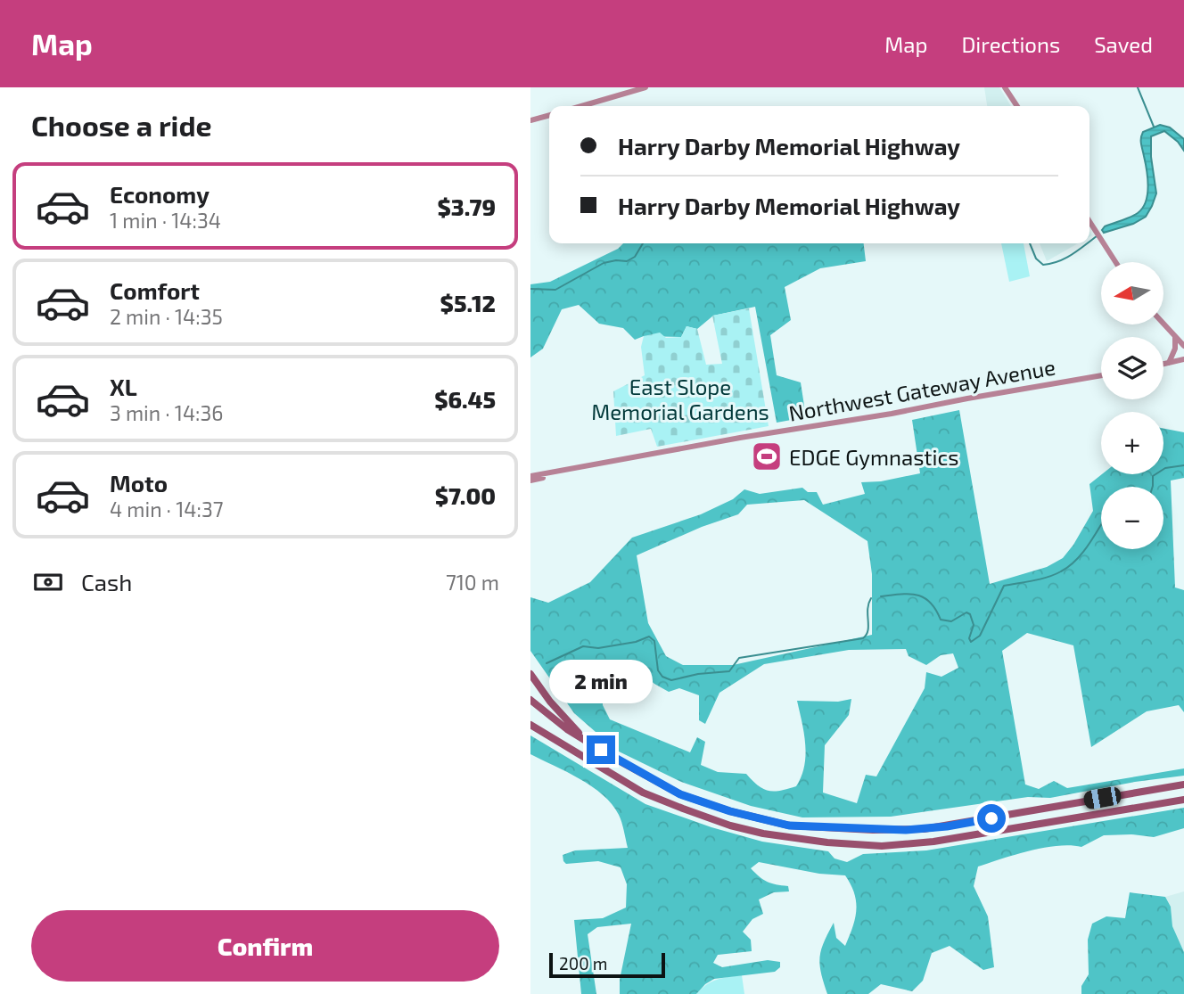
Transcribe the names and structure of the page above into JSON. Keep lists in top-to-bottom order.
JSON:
{
  "streets": {
    "main road": ["Northwest Gateway Avenue"]
  },
  "parks": ["East Slope Memorial Gardens"],
  "places": {
    "sports": ["EDGE Gymnastics"]
  },
  "scale_bar": "200 m",
  "north": "left",
  "page": {
    "header": "Map",
    "nav": ["Map", "Directions", "Saved"],
    "heading": "Choose a ride",
    "banner": ["Harry Darby Memorial Highway", "Harry Darby Memorial Highway"],
    "list": [
      {
        "name": "Economy",
        "note": "1 min · 14:34",
        "value": "$3.79"
      },
      {
        "name": "Comfort",
        "note": "2 min · 14:35",
        "value": "$5.12"
      },
      {
        "name": "XL",
        "note": "3 min · 14:36",
        "value": "$6.45"
      },
      {
        "name": "Moto",
        "note": "4 min · 14:37",
        "value": "$7.00"
      }
    ],
    "map_buttons": ["+", "−"],
    "pay": ["Cash", "710 m"],
    "bubble": "2 min",
    "buttons": "Confirm",
    "scale": "200 m"
  }
}
